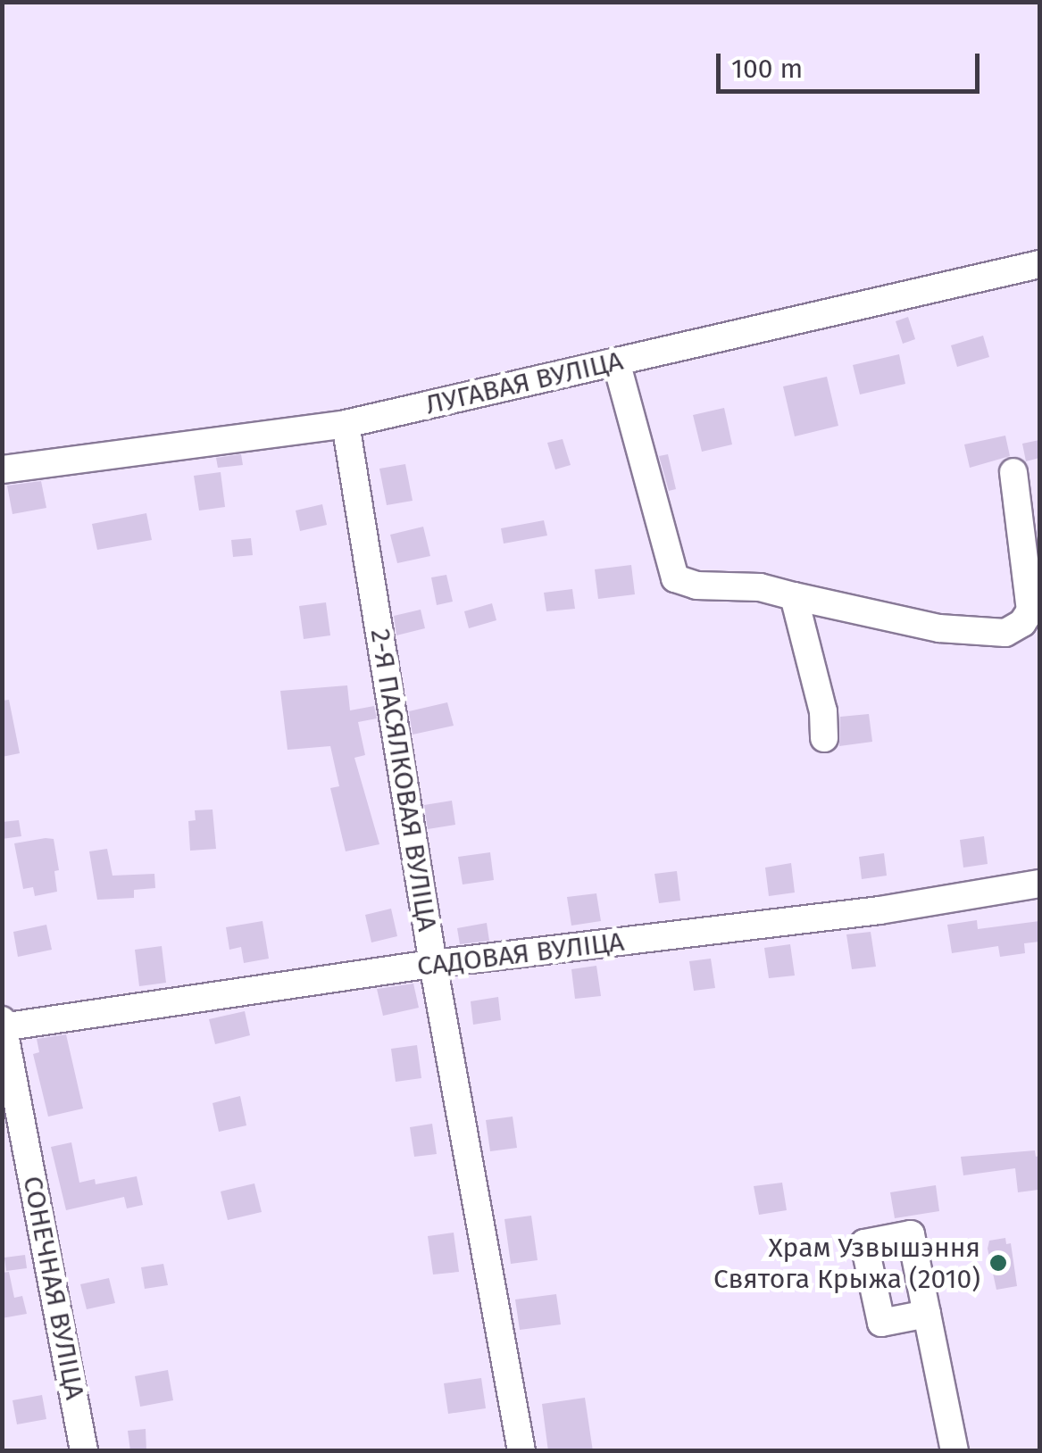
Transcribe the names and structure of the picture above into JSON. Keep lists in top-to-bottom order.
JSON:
{
  "streets": {
    "street": [
      "ЛУГАВАЯ ВУЛІЦА",
      "2-Я ПАСЯЛКОВАЯ ВУЛІЦА",
      "САДОВАЯ ВУЛІЦА",
      "СОНЕЧНАЯ ВУЛІЦА"
    ]
  },
  "crossings": [
    ["ЛУГАВАЯ ВУЛІЦА", "2-Я ПАСЯЛКОВАЯ ВУЛІЦА"],
    ["2-Я ПАСЯЛКОВАЯ ВУЛІЦА", "САДОВАЯ ВУЛІЦА"],
    ["САДОВАЯ ВУЛІЦА", "СОНЕЧНАЯ ВУЛІЦА"]
  ],
  "places": ["Храм Узвышэння Святога Крыжа (2010)"],
  "scale_bar": "100 m"
}
